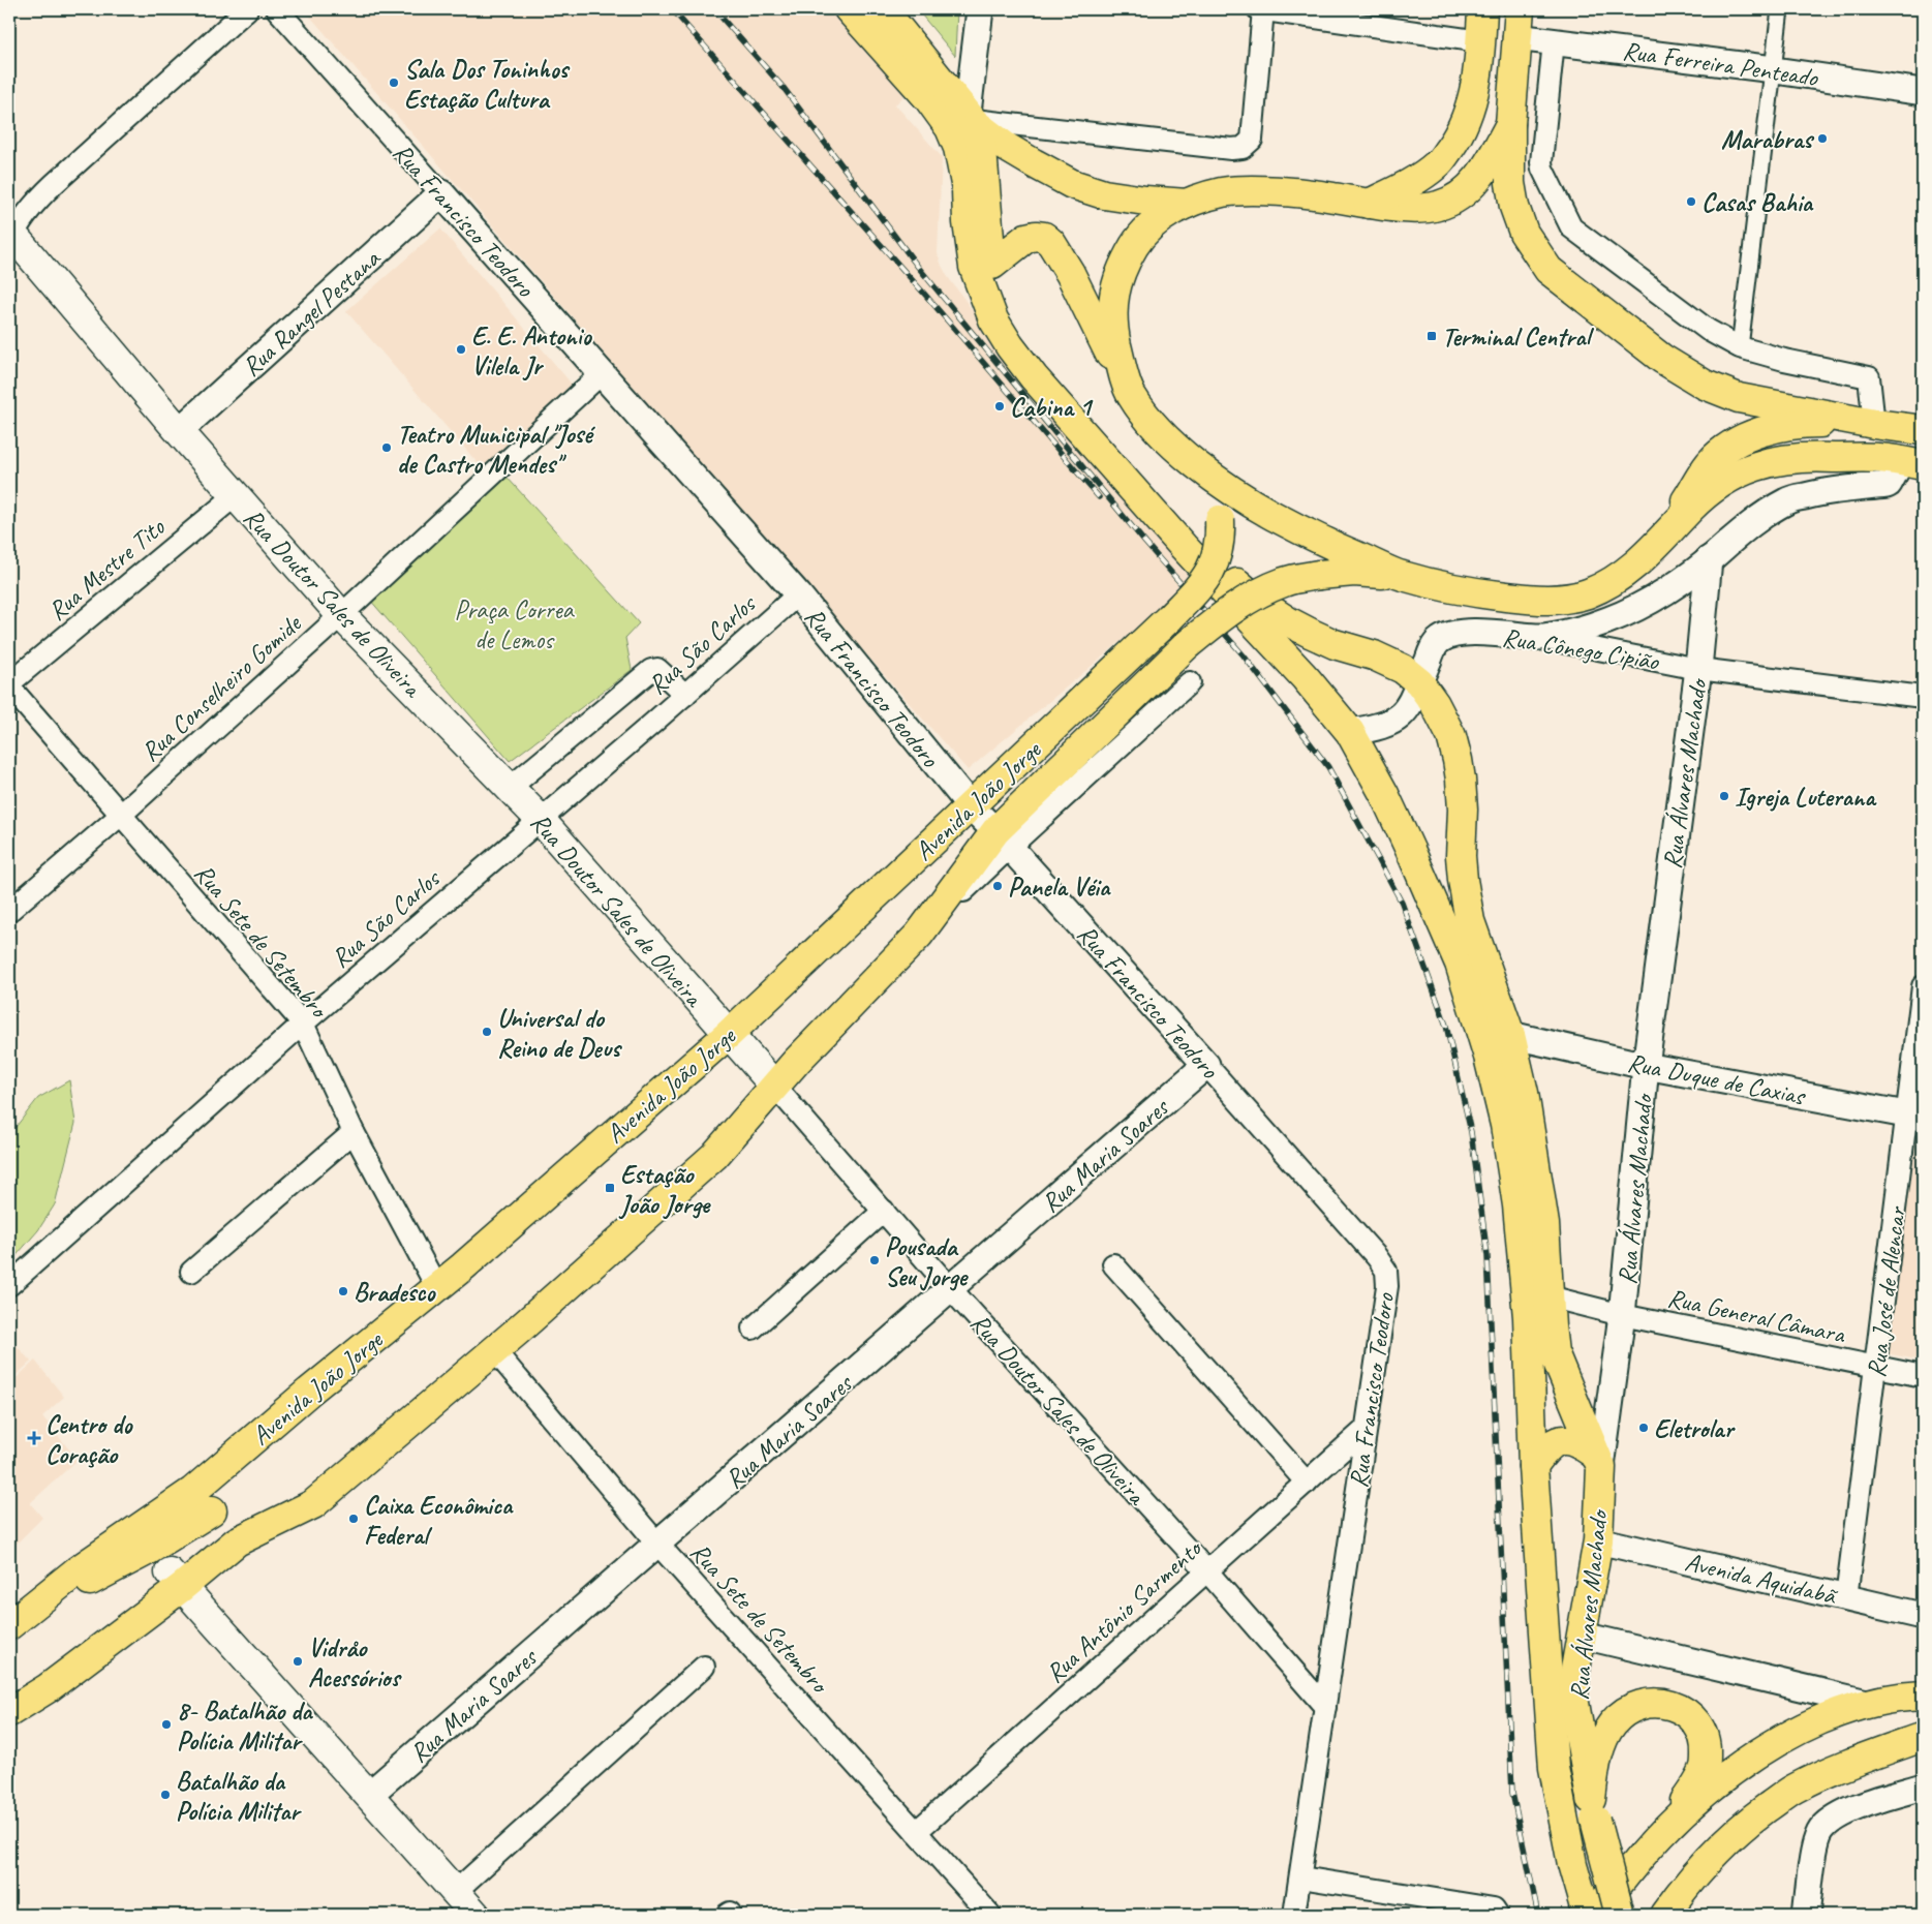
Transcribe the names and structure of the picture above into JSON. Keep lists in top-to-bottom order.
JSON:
{
  "streets": {
    "main road": ["Rua Doutor Sales de Oliveira", "Rua Álvares Machado", "Avenida João Jorge"],
    "street": [
      "Rua Ferreira Penteado",
      "Rua Francisco Teodoro",
      "Rua Rangel Pestana",
      "Rua Mestre Tito",
      "Rua São Carlos",
      "Rua Cônego Cipião",
      "Rua Conselheiro Gomide",
      "Rua Sete de Setembro",
      "Rua Duque de Caxias",
      "Rua Maria Soares",
      "Rua José de Alencar",
      "Rua General Câmara",
      "Avenida Aquidabã",
      "Rua Antônio Sarmento"
    ]
  },
  "crossings": [
    ["Rua Francisco Teodoro", "Rua Rangel Pestana"],
    ["Rua Francisco Teodoro", "Rua Doutor Sales de Oliveira"],
    ["Rua Francisco Teodoro", "Rua São Carlos"],
    ["Rua Francisco Teodoro", "Rua Conselheiro Gomide"],
    ["Rua Francisco Teodoro", "Avenida João Jorge"],
    ["Rua Francisco Teodoro", "Rua Maria Soares"],
    ["Rua Francisco Teodoro", "Rua Antônio Sarmento"],
    ["Rua Rangel Pestana", "Rua Doutor Sales de Oliveira"],
    ["Rua Mestre Tito", "Rua Doutor Sales de Oliveira"],
    ["Rua Mestre Tito", "Rua Sete de Setembro"],
    ["Rua Doutor Sales de Oliveira", "Rua São Carlos"],
    ["Rua Doutor Sales de Oliveira", "Rua Conselheiro Gomide"],
    ["Rua Doutor Sales de Oliveira", "Avenida João Jorge"],
    ["Rua Doutor Sales de Oliveira", "Rua Maria Soares"],
    ["Rua Doutor Sales de Oliveira", "Rua Antônio Sarmento"],
    ["Rua São Carlos", "Rua Sete de Setembro"],
    ["Rua Cônego Cipião", "Rua Álvares Machado"],
    ["Rua Conselheiro Gomide", "Rua Sete de Setembro"],
    ["Rua Álvares Machado", "Rua Duque de Caxias"],
    ["Rua Álvares Machado", "Rua General Câmara"],
    ["Rua Álvares Machado", "Avenida Aquidabã"],
    ["Avenida João Jorge", "Rua Sete de Setembro"],
    ["Rua Sete de Setembro", "Rua Maria Soares"],
    ["Rua Sete de Setembro", "Rua Antônio Sarmento"],
    ["Rua Duque de Caxias", "Rua José de Alencar"],
    ["Rua José de Alencar", "Rua General Câmara"],
    ["Rua José de Alencar", "Avenida Aquidabã"]
  ],
  "parks": ["Praça Correa de Lemos"],
  "places": {
    "other": [
      "Sala Dos Toninhos Estação Cultura",
      "Marabras",
      "Casas Bahia",
      "E. E. Antonio Vilela Jr",
      "Cabina 1",
      "Teatro Municipal \"José de Castro Mendes\"",
      "Igreja Luterana",
      "Panela Véia",
      "Universal do Reino de Deus",
      "Pousada Seu Jorge",
      "Bradesco",
      "Eletrolar",
      "Caixa Econômica Federal",
      "Vidråo Acessórios",
      "8- Batalhão da Polícia Militar",
      "Batalhão da Polícia Militar"
    ],
    "transit": ["Terminal Central", "Estação João Jorge"],
    "health": ["Centro do Coração"]
  }
}
